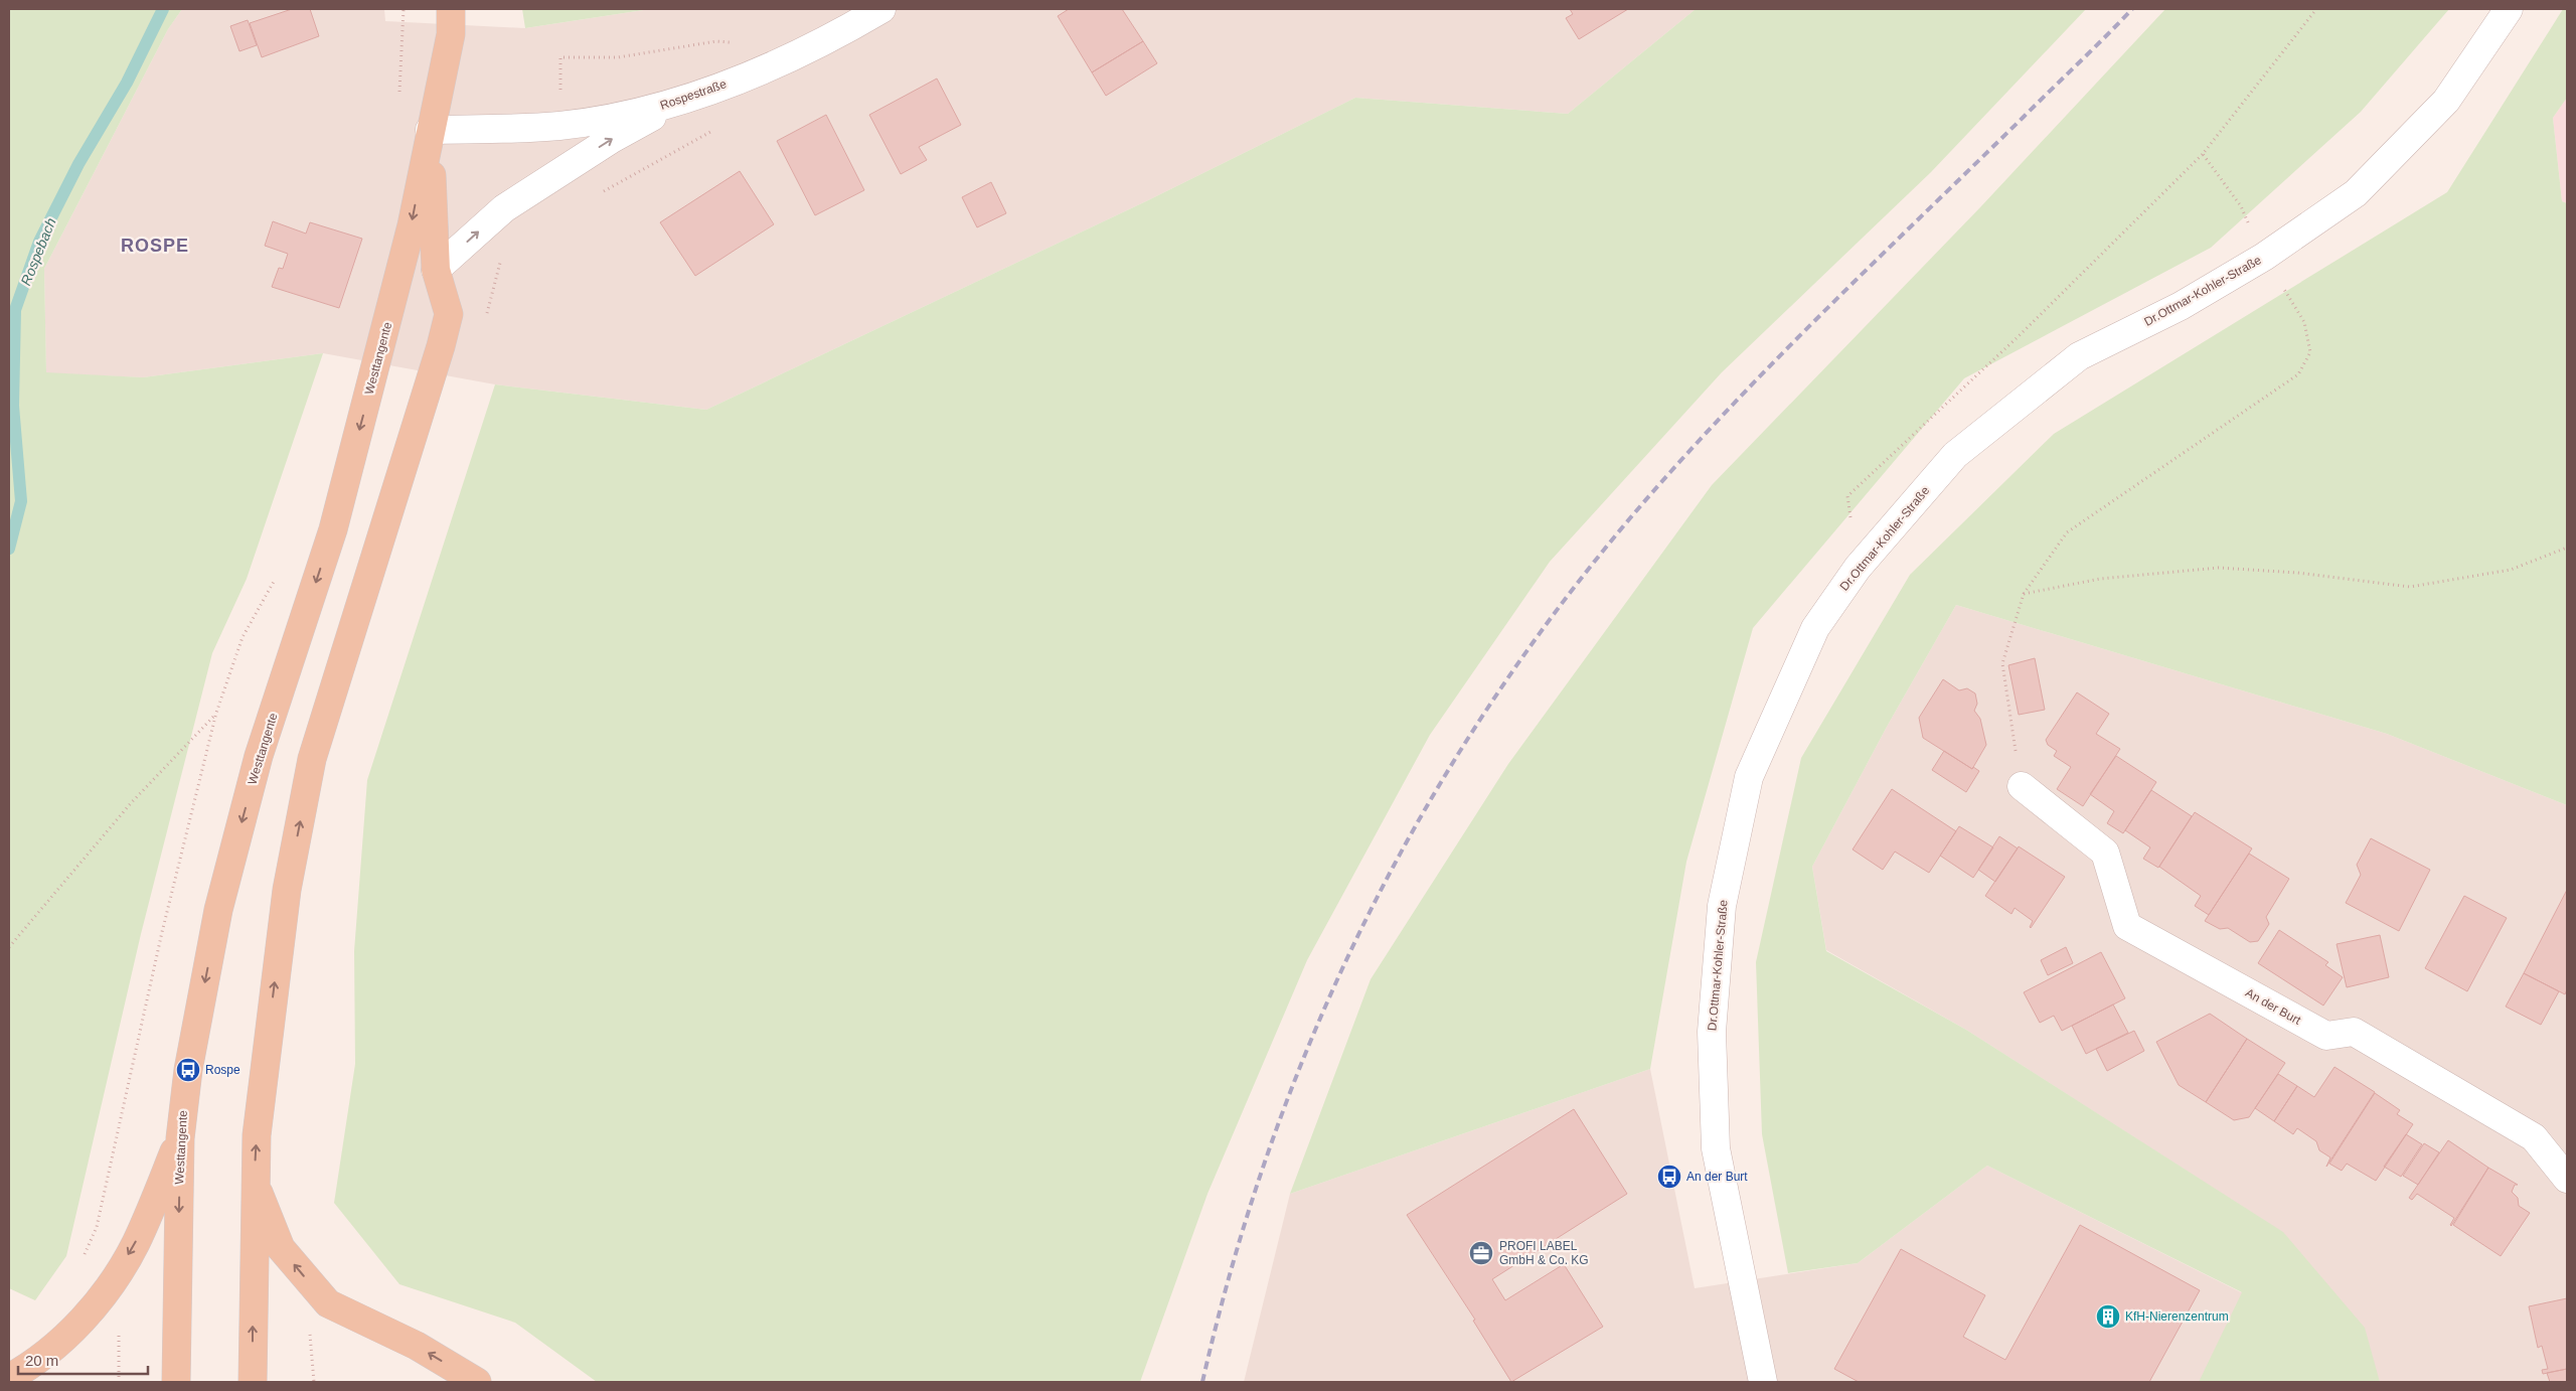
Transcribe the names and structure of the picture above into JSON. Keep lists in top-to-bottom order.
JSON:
{
  "streets": {
    "main road": ["Westtangente"],
    "street": ["Rospestraße", "Dr.Ottmar-Kohler-Straße", "An der Burt"]
  },
  "crossings": [
    ["Rospestraße", "Westtangente"]
  ],
  "districts": ["ROSPE"],
  "water": ["Rospebach"],
  "places": {
    "bus stop": ["Rospe", "An der Burt"],
    "office": ["PROFI LABEL GmbH & Co. KG"],
    "building": ["KfH-Nierenzentrum"]
  },
  "scale_bar": "20 m"
}
